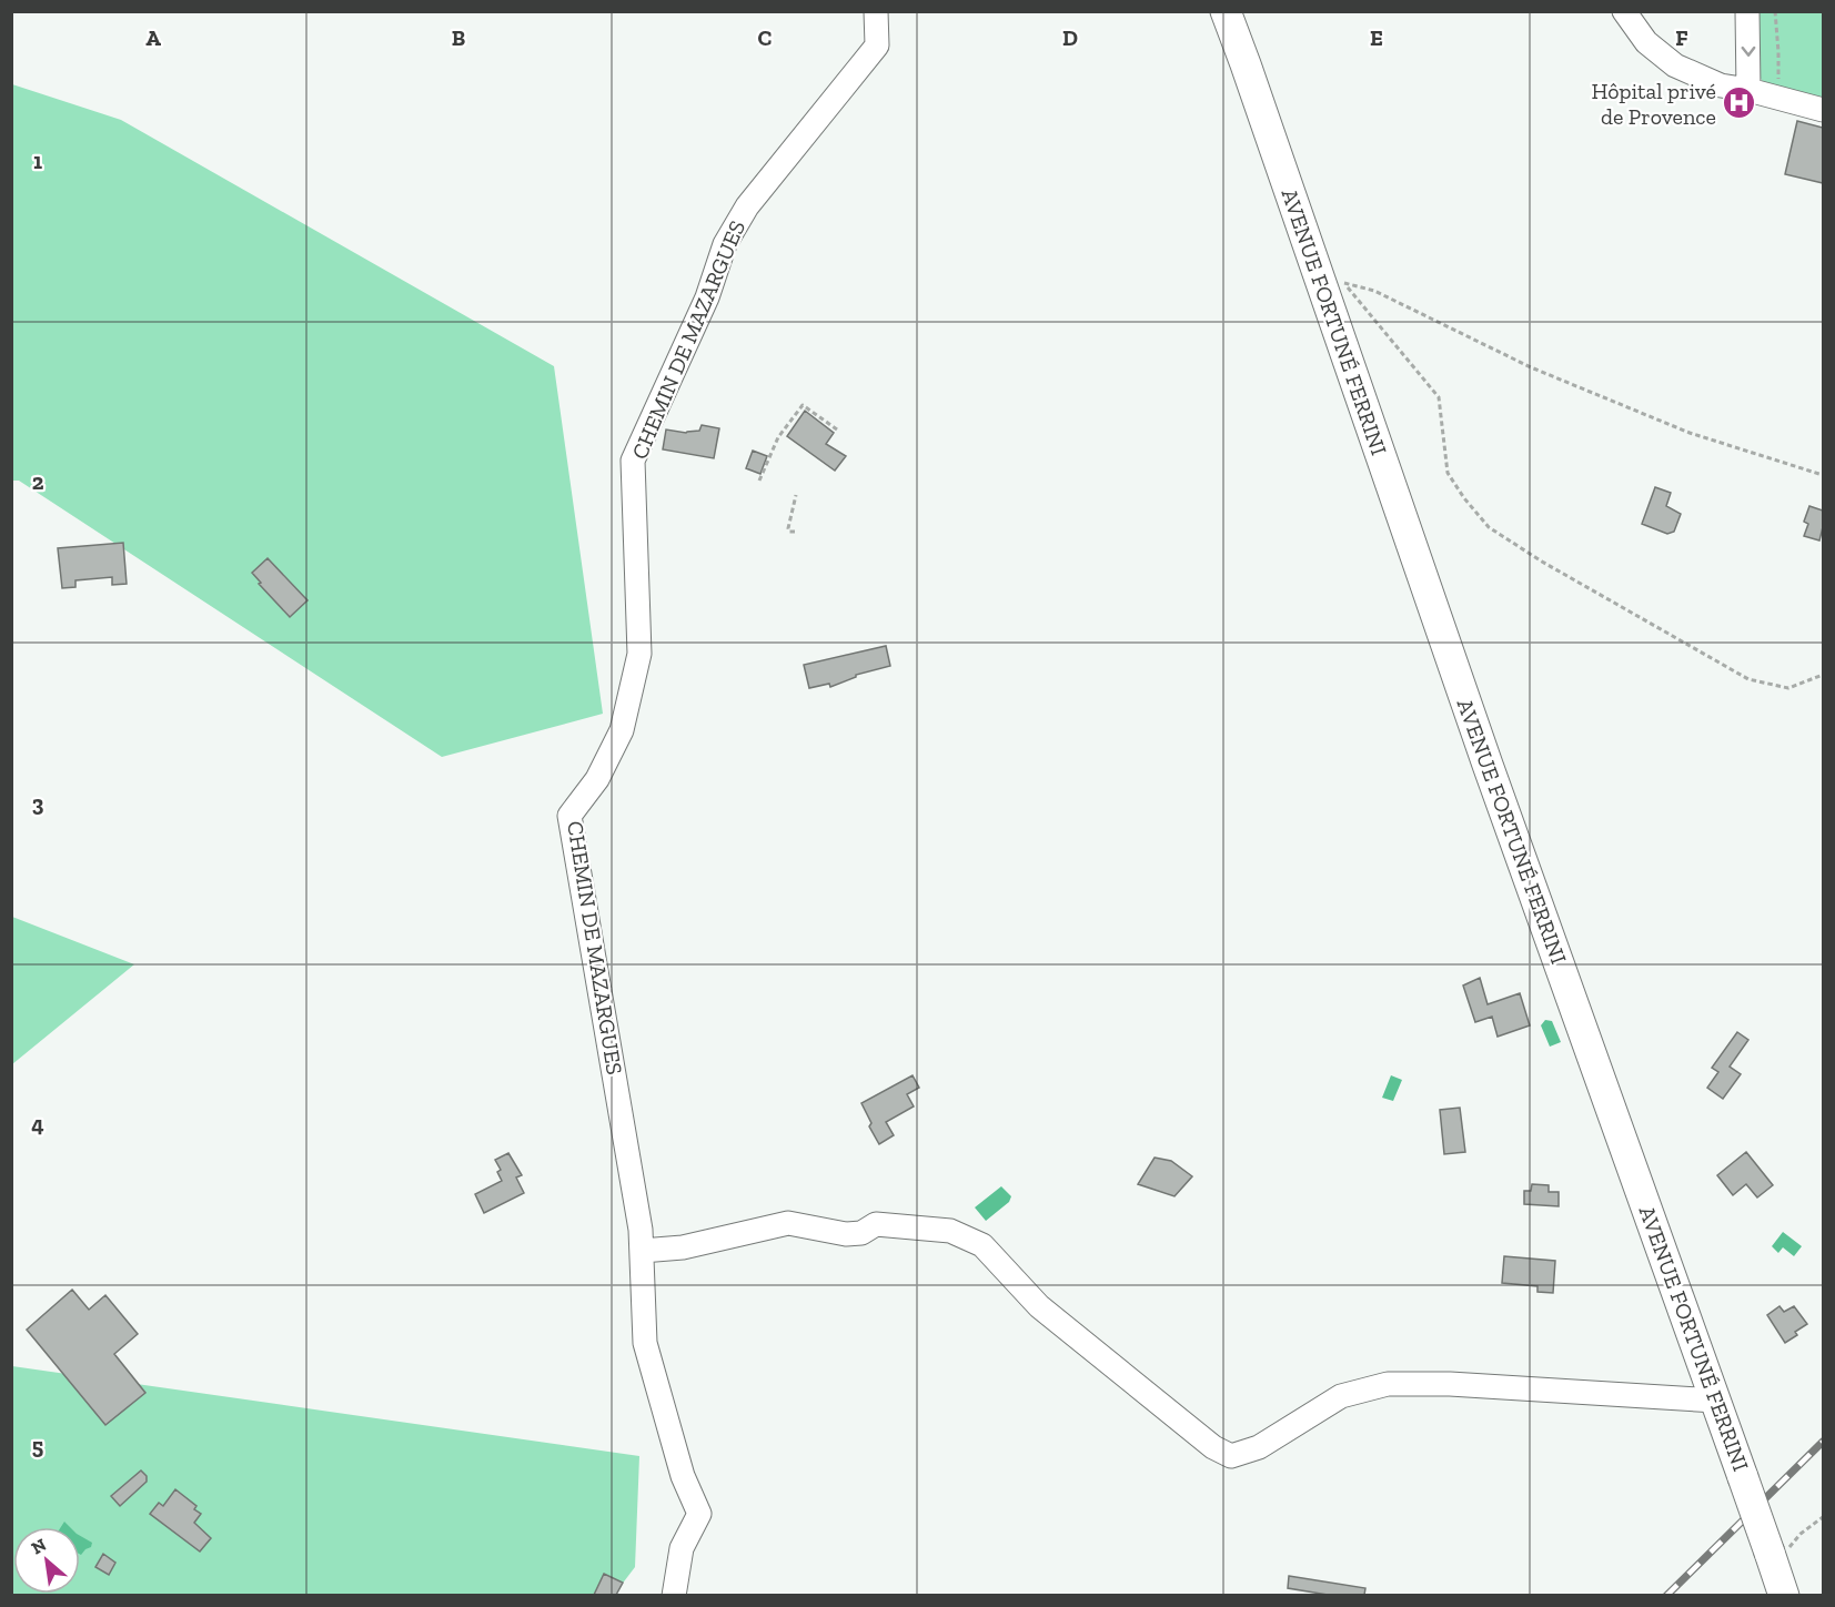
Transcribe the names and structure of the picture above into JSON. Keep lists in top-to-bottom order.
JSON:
{
  "streets": {
    "main road": ["AVENUE FORTUNÉ FERRINI"],
    "street": ["CHEMIN DE MAZARGUES"]
  },
  "places": {
    "hospital": ["Hôpital privé de Provence"]
  },
  "north": "top left",
  "grid": {
    "columns": [
      "A",
      "B",
      "C",
      "D",
      "E",
      "F"
    ],
    "rows": [
      "1",
      "2",
      "3",
      "4",
      "5"
    ]
  }
}
